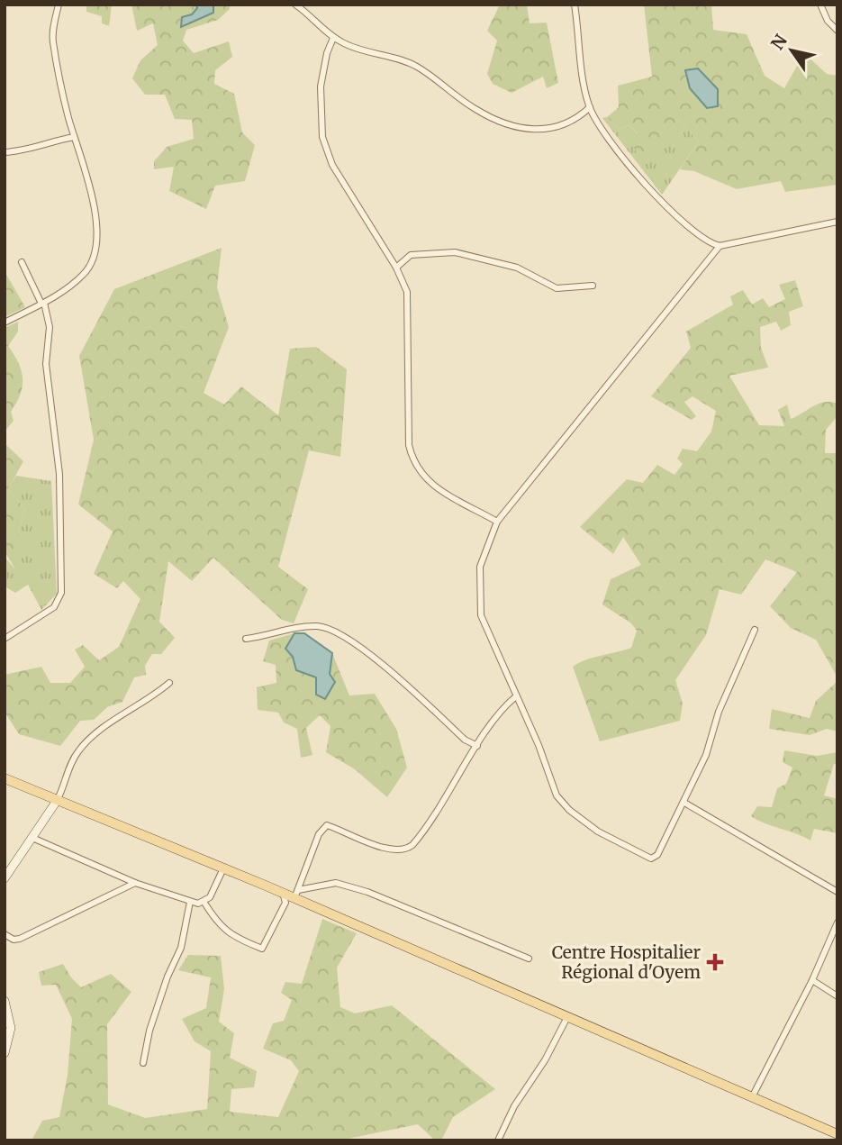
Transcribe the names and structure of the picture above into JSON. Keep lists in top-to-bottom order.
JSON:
{
  "places": {
    "health": ["Centre Hospitalier Régional d'Oyem"]
  },
  "north": "top left"
}
